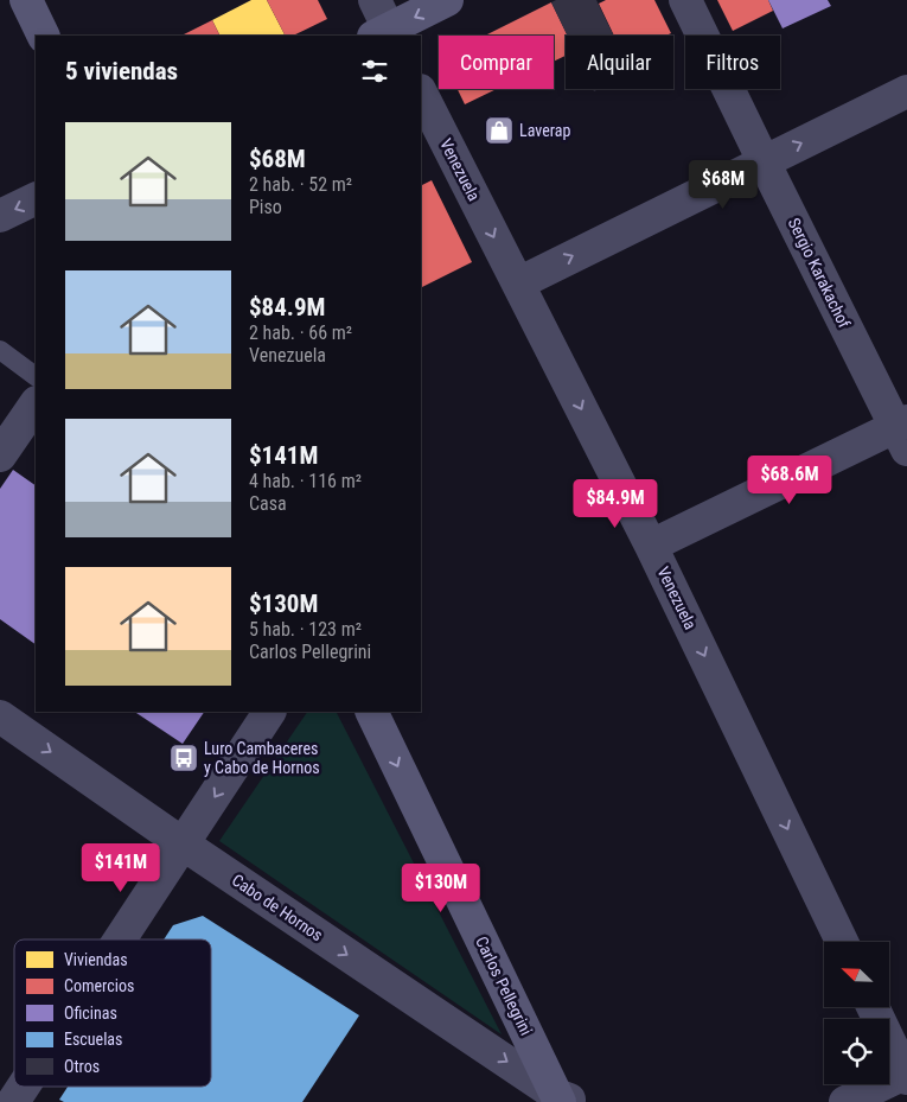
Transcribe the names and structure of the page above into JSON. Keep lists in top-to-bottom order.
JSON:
{
  "streets": {
    "street": [
      "Venezuela",
      "Sergio Karakachof",
      "Cabo de Hornos",
      "Carlos Pellegrini"
    ]
  },
  "crossings": [
    ["Cabo de Hornos", "Carlos Pellegrini"]
  ],
  "one_way": ["Venezuela", "Cabo de Hornos", "Carlos Pellegrini"],
  "places": {
    "shop": ["Laverap"],
    "bus stop": ["Luro Cambaceres y Cabo de Hornos"]
  },
  "legend": [
    "Viviendas",
    "Comercios",
    "Oficinas",
    "Escuelas",
    "Otros"
  ],
  "north": "top left",
  "page": {
    "chip": ["Comprar", "Alquilar", "Filtros"],
    "heading": "5 viviendas",
    "list": [
      {
        "name": "$68M",
        "note": "2 hab. · 52 m² · Piso"
      },
      {
        "name": "$84.9M",
        "note": "2 hab. · 66 m² · Venezuela"
      },
      {
        "name": "$141M",
        "note": "4 hab. · 116 m² · Casa"
      },
      {
        "name": "$130M",
        "note": "5 hab. · 123 m² · Carlos Pellegrini"
      }
    ],
    "price": [
      "$68M",
      "$68.6M",
      "$84.9M",
      "$141M",
      "$130M"
    ]
  }
}
